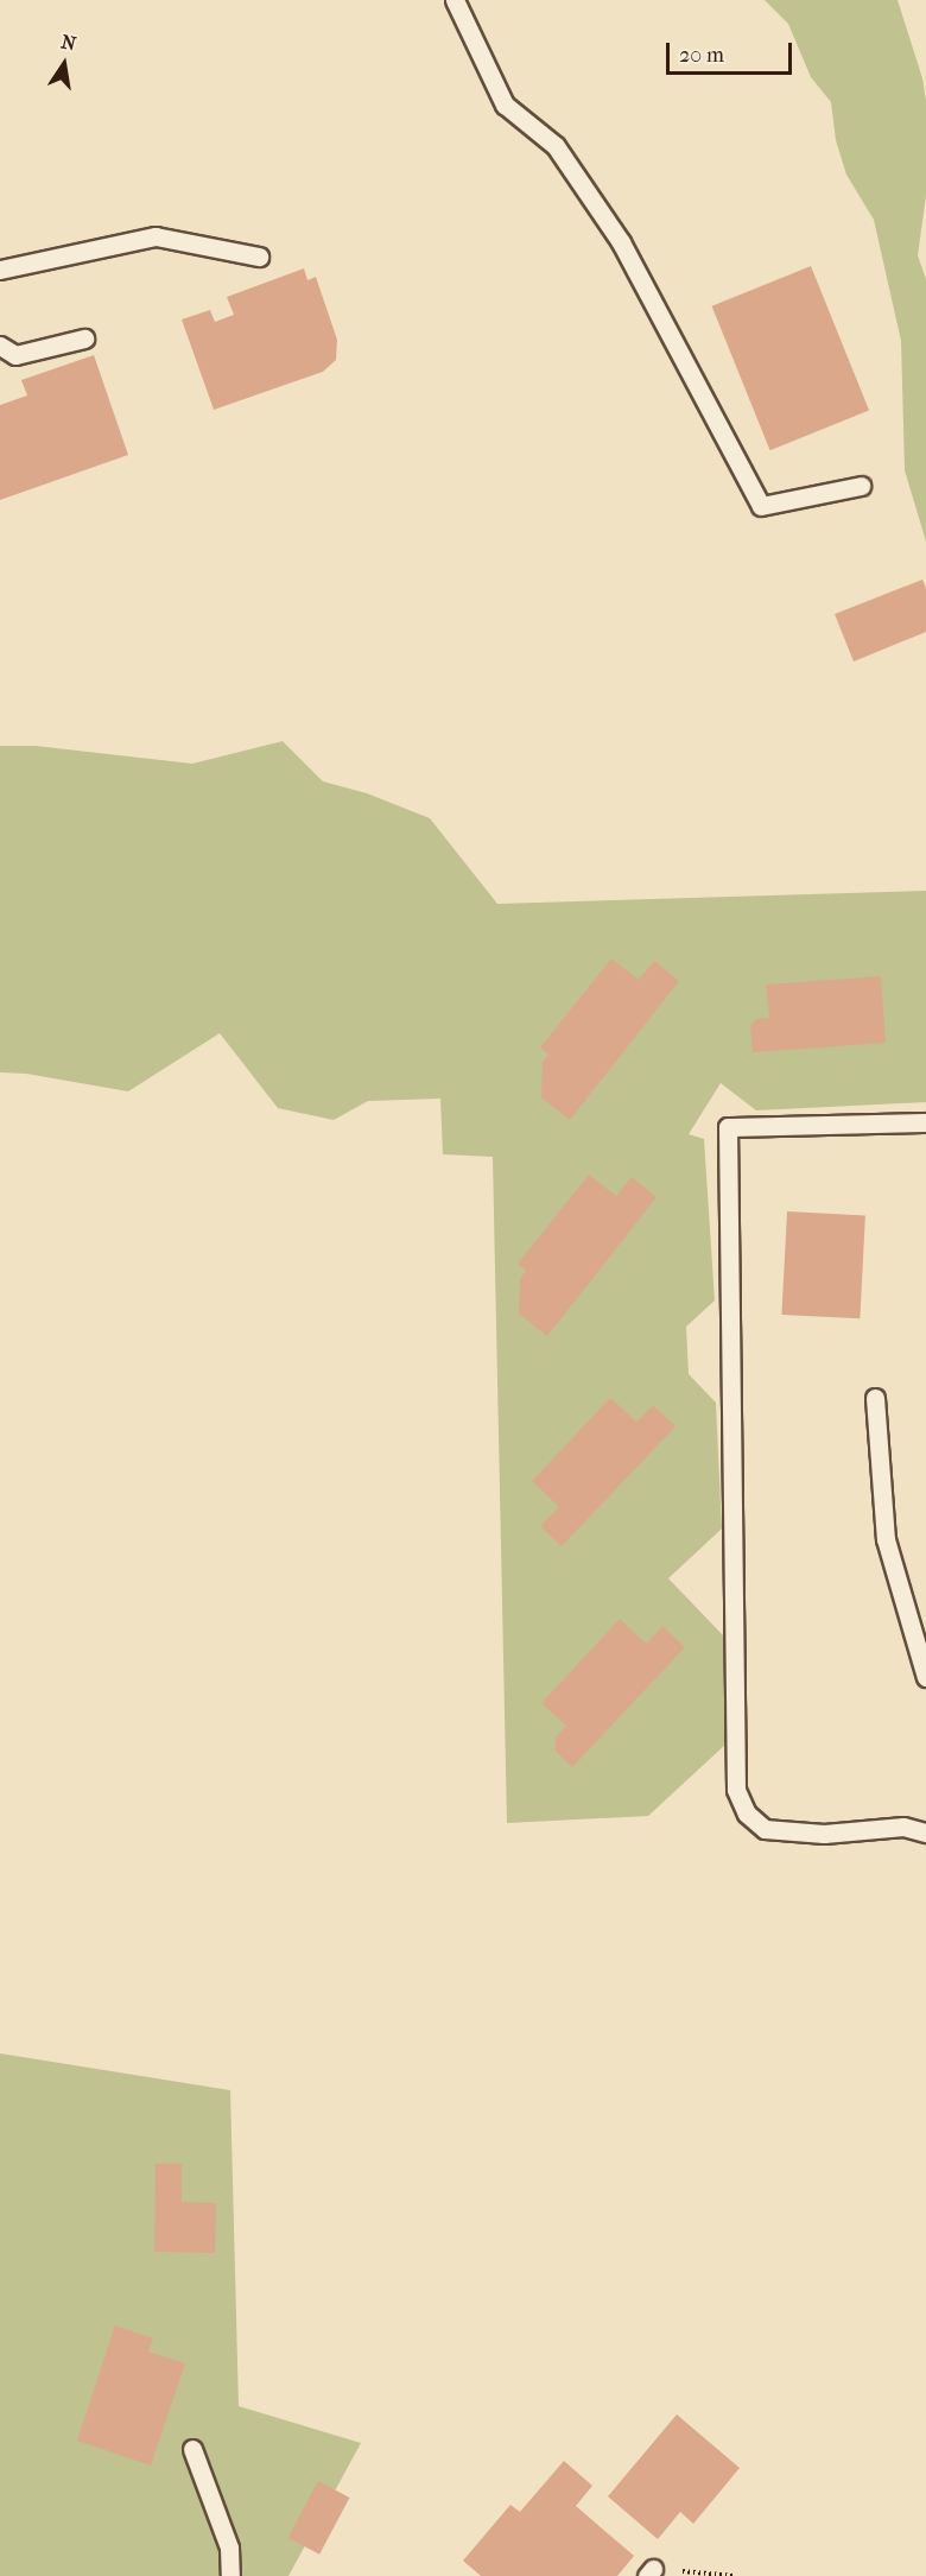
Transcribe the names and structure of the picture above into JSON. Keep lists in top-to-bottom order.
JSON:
{
  "scale_bar": "20 m",
  "north": "top"
}
